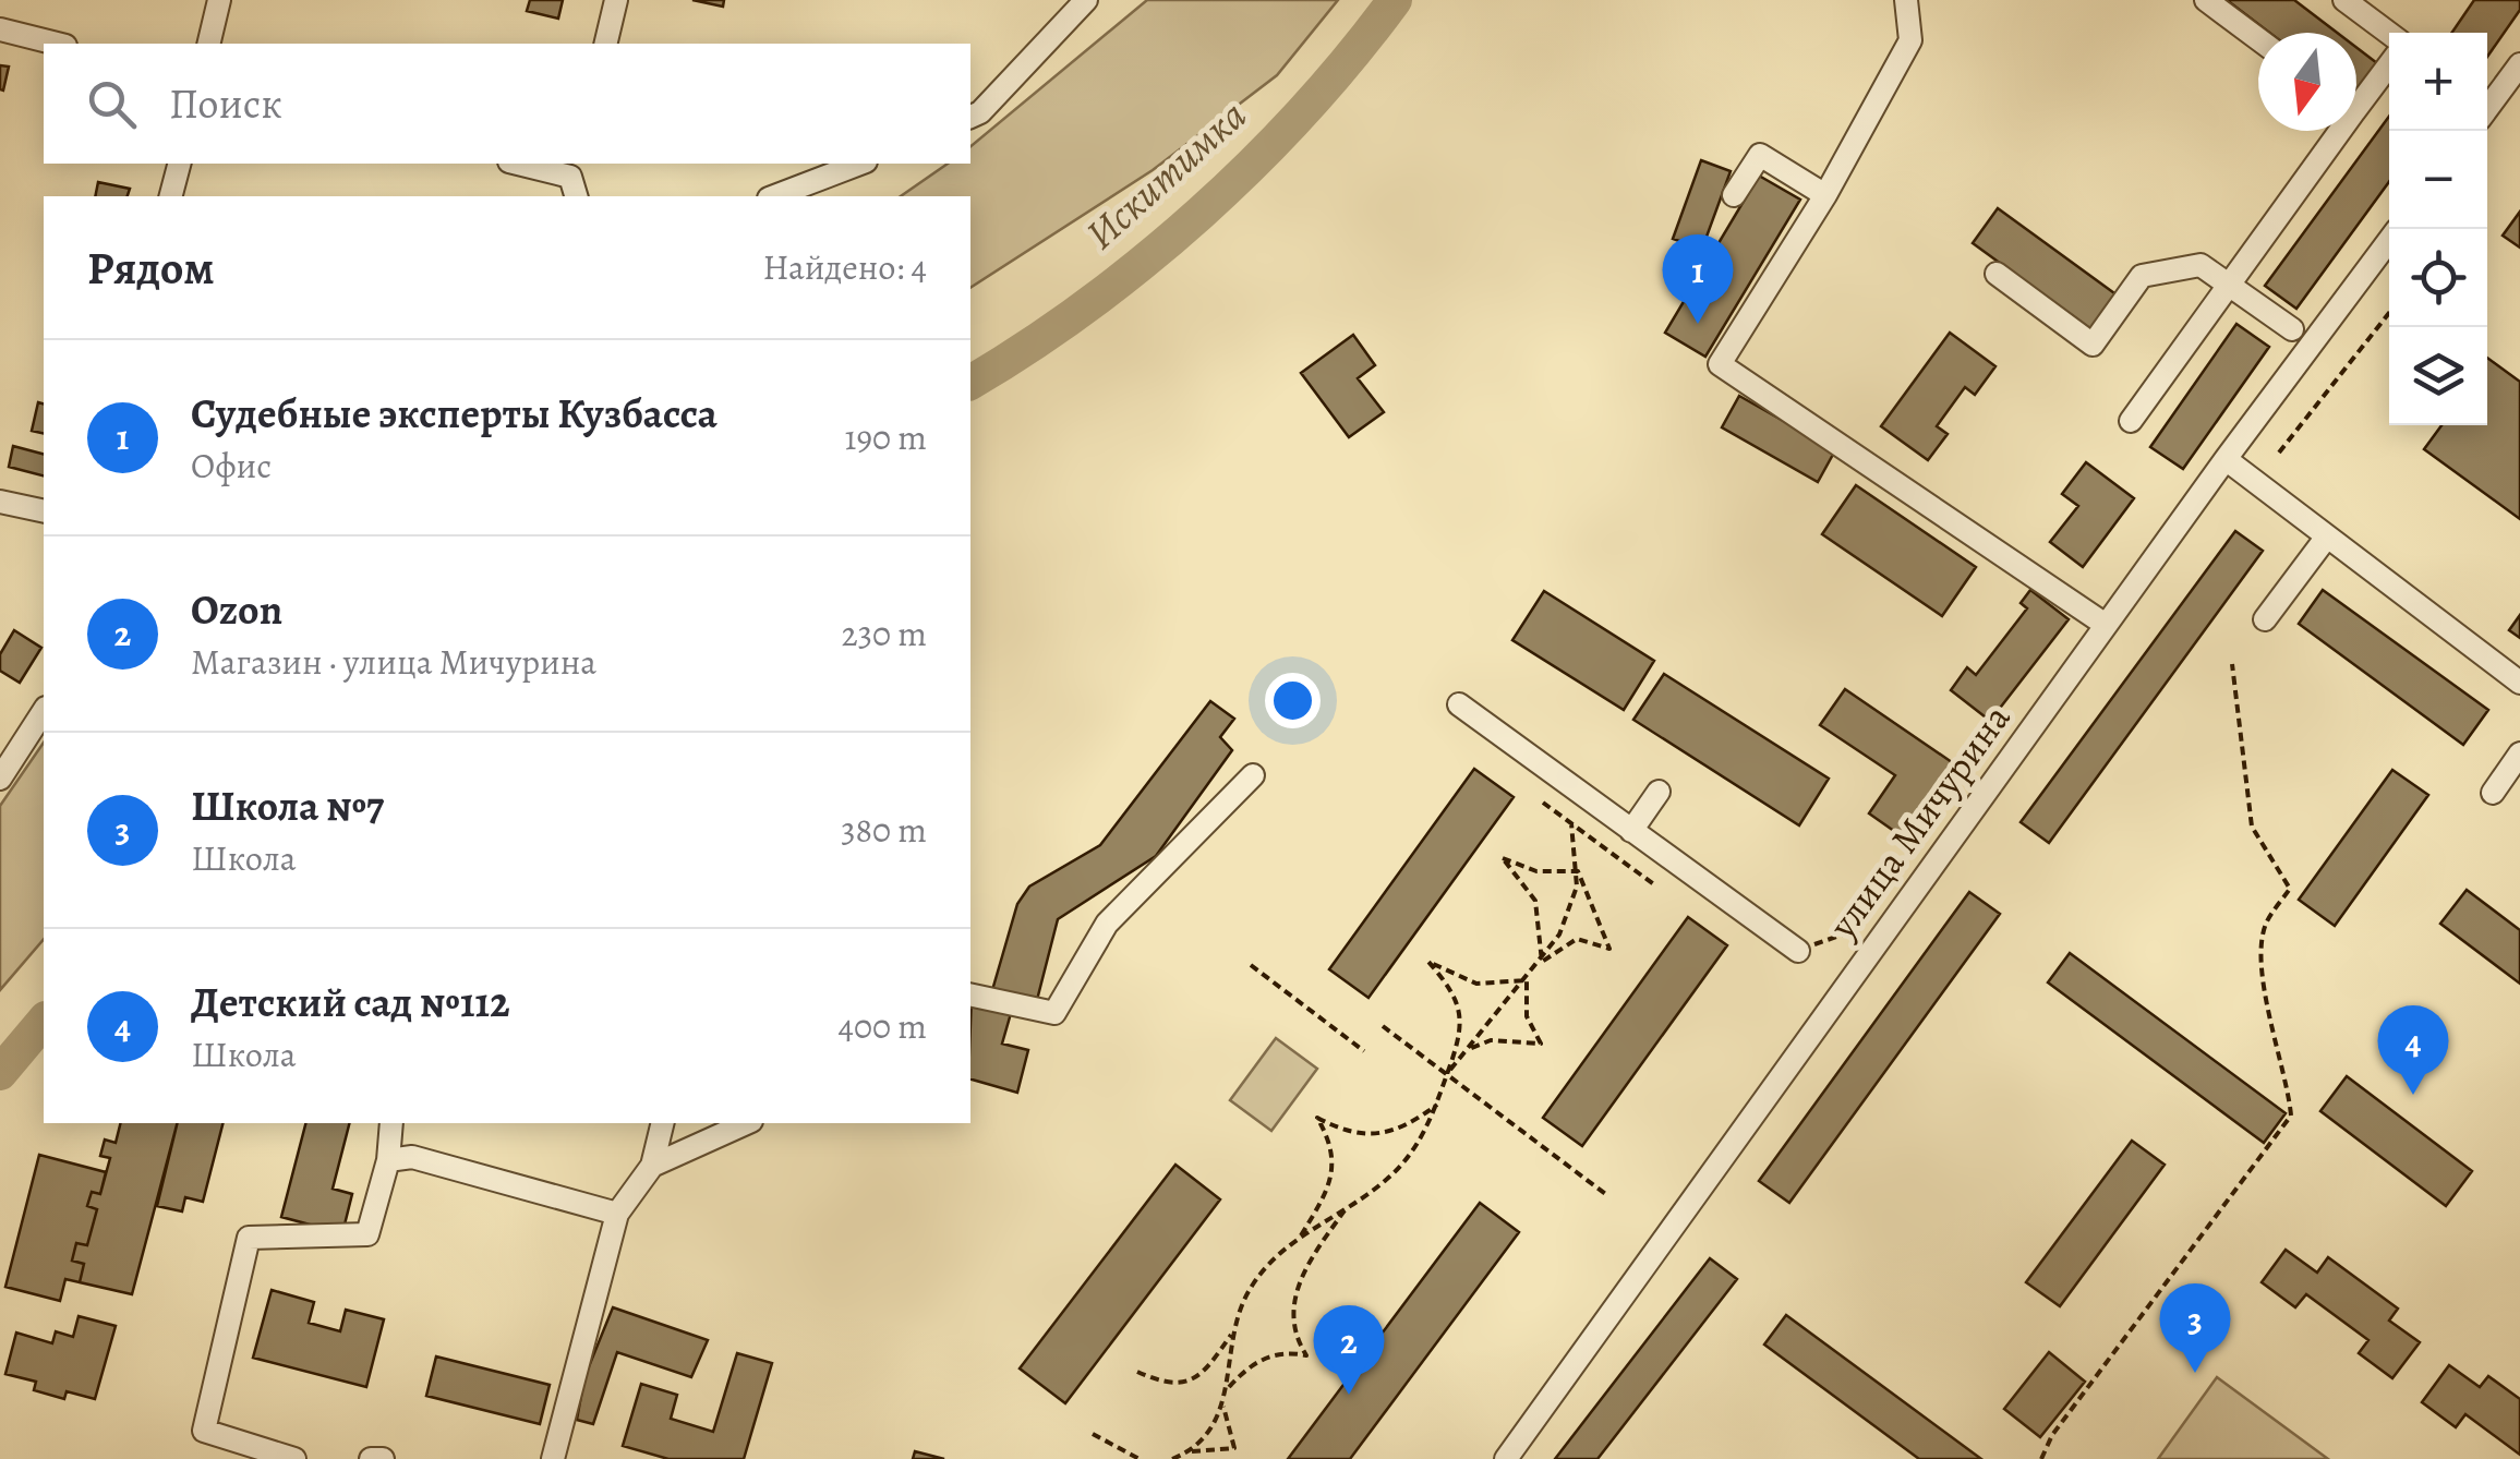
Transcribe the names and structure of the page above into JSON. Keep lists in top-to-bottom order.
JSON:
{
  "streets": {
    "street": ["улица Мичурина"]
  },
  "water": ["Искитимка"],
  "north": "bottom",
  "page": {
    "map_buttons": ["+", "−"],
    "search": "Поиск",
    "heading": ["Рядом", "Найдено: 4"],
    "pins": [
      "1",
      "4",
      "3",
      "2"
    ],
    "list": [
      {
        "mark": "1",
        "name": "Судебные эксперты Кузбасса",
        "note": "Офис",
        "value": "190 m"
      },
      {
        "mark": "2",
        "name": "Ozon",
        "note": "Магазин · улица Мичурина",
        "value": "230 m"
      },
      {
        "mark": "3",
        "name": "Школа №7",
        "note": "Школа",
        "value": "380 m"
      },
      {
        "mark": "4",
        "name": "Детский сад №112",
        "note": "Школа",
        "value": "400 m"
      }
    ]
  }
}
